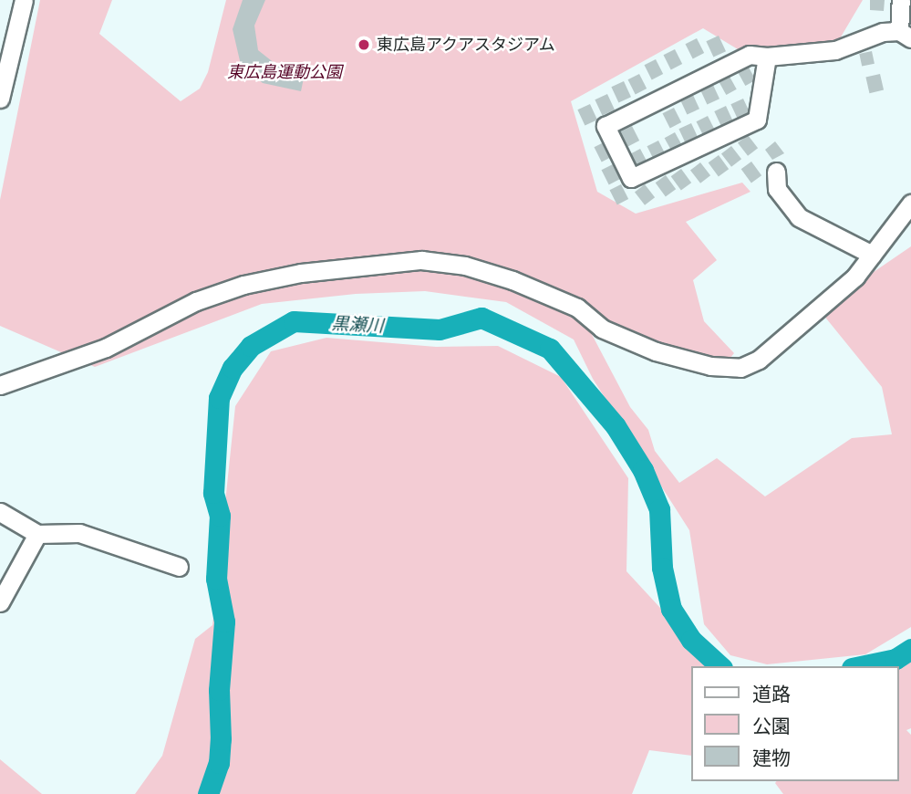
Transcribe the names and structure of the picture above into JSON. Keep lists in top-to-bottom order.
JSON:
{
  "water": ["黒瀬川"],
  "parks": ["東広島運動公園"],
  "places": ["東広島アクアスタジアム"],
  "legend": ["道路", "公園", "建物"]
}
